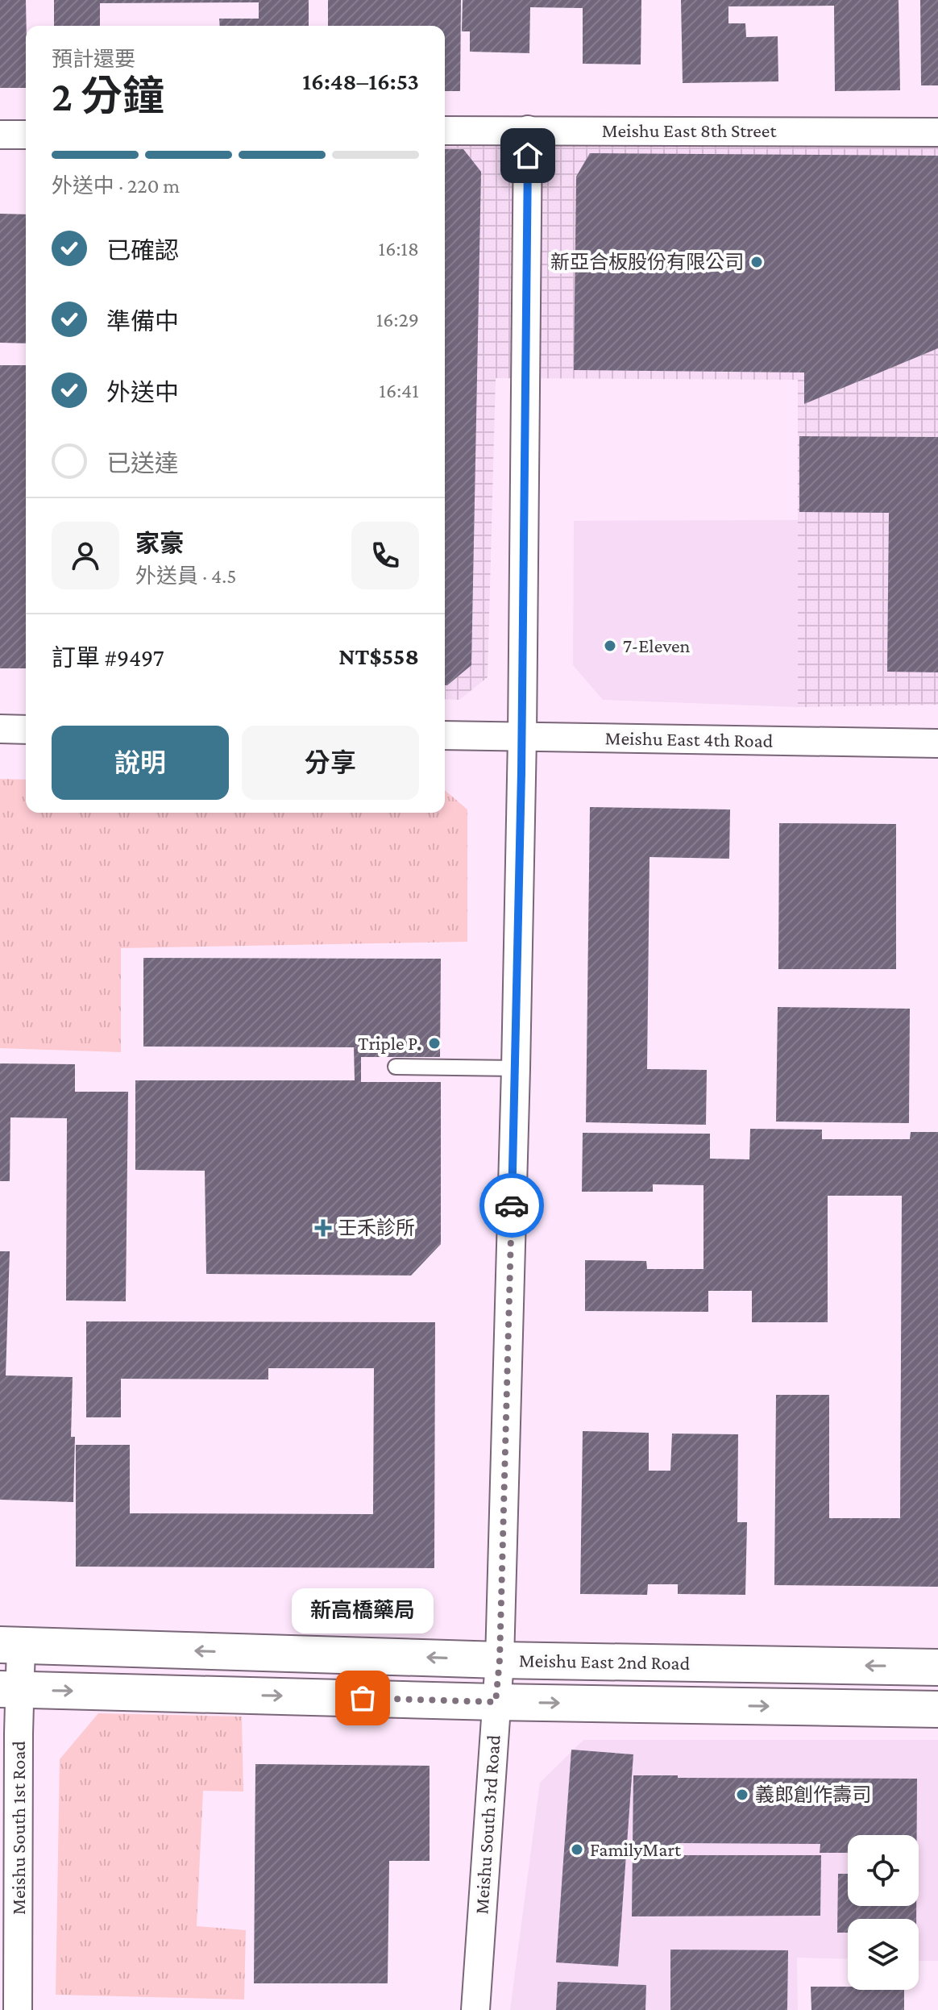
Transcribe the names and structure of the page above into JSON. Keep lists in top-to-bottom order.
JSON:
{
  "streets": {
    "street": [
      "Meishu East 8th Street",
      "Meishu East 4th Road",
      "Meishu East 2nd Road",
      "Meishu South 3rd Road",
      "Meishu South 1st Road"
    ]
  },
  "crossings": [
    ["Meishu East 8th Street", "Meishu South 3rd Road"],
    ["Meishu East 4th Road", "Meishu South 3rd Road"],
    ["Meishu East 2nd Road", "Meishu South 3rd Road"],
    ["Meishu East 2nd Road", "Meishu South 1st Road"]
  ],
  "places": {
    "other": [
      "新亞合板股份有限公司",
      "7-Eleven",
      "Triple P.",
      "新高橋藥局",
      "義郎創作壽司",
      "FamilyMart"
    ],
    "health": ["壬禾診所"]
  },
  "page": {
    "heading": ["2 分鐘", "預計還要", "16:48–16:53"],
    "panel": [
      "家豪",
      "外送員 · 4.5",
      "訂單 #9497",
      "NT$558"
    ],
    "bar": "外送中 · 220 m",
    "list": [
      ["已確認", "16:18"],
      ["準備中", "16:29"],
      ["外送中", "16:41"],
      "已送達"
    ],
    "buttons": ["說明", "分享"],
    "bubble": "新高橋藥局"
  }
}
